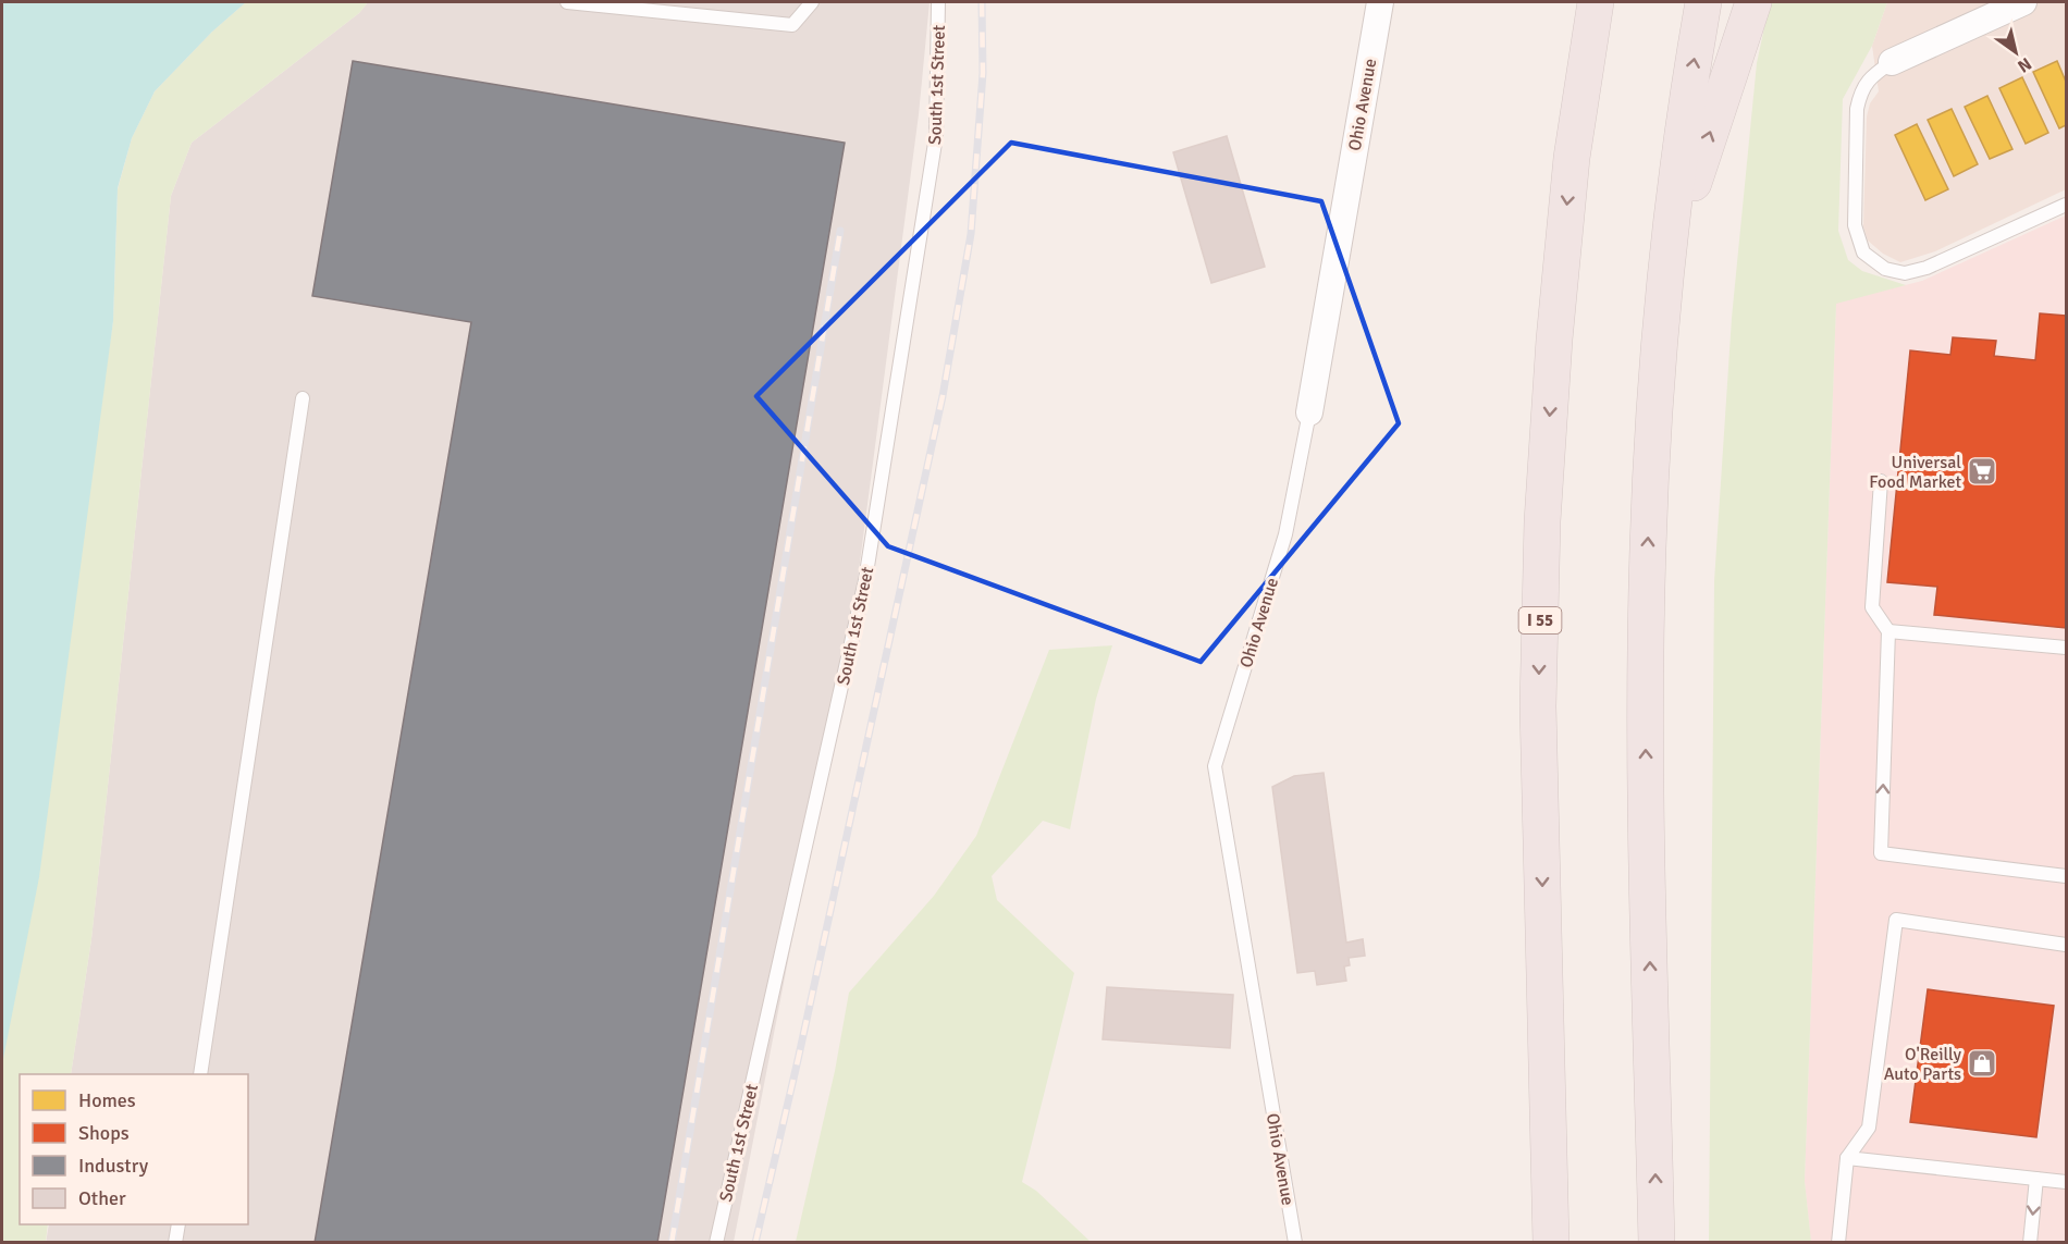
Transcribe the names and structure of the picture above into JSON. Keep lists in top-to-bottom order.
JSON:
{
  "streets": {
    "highway": ["I 55"],
    "street": ["Ohio Avenue"],
    "lane": ["South 1st Street"]
  },
  "places": {
    "supermarket": ["Universal Food Market"],
    "shop": ["O'Reilly Auto Parts"]
  },
  "legend": [
    "Homes",
    "Shops",
    "Industry",
    "Other"
  ],
  "north": "bottom right"
}
